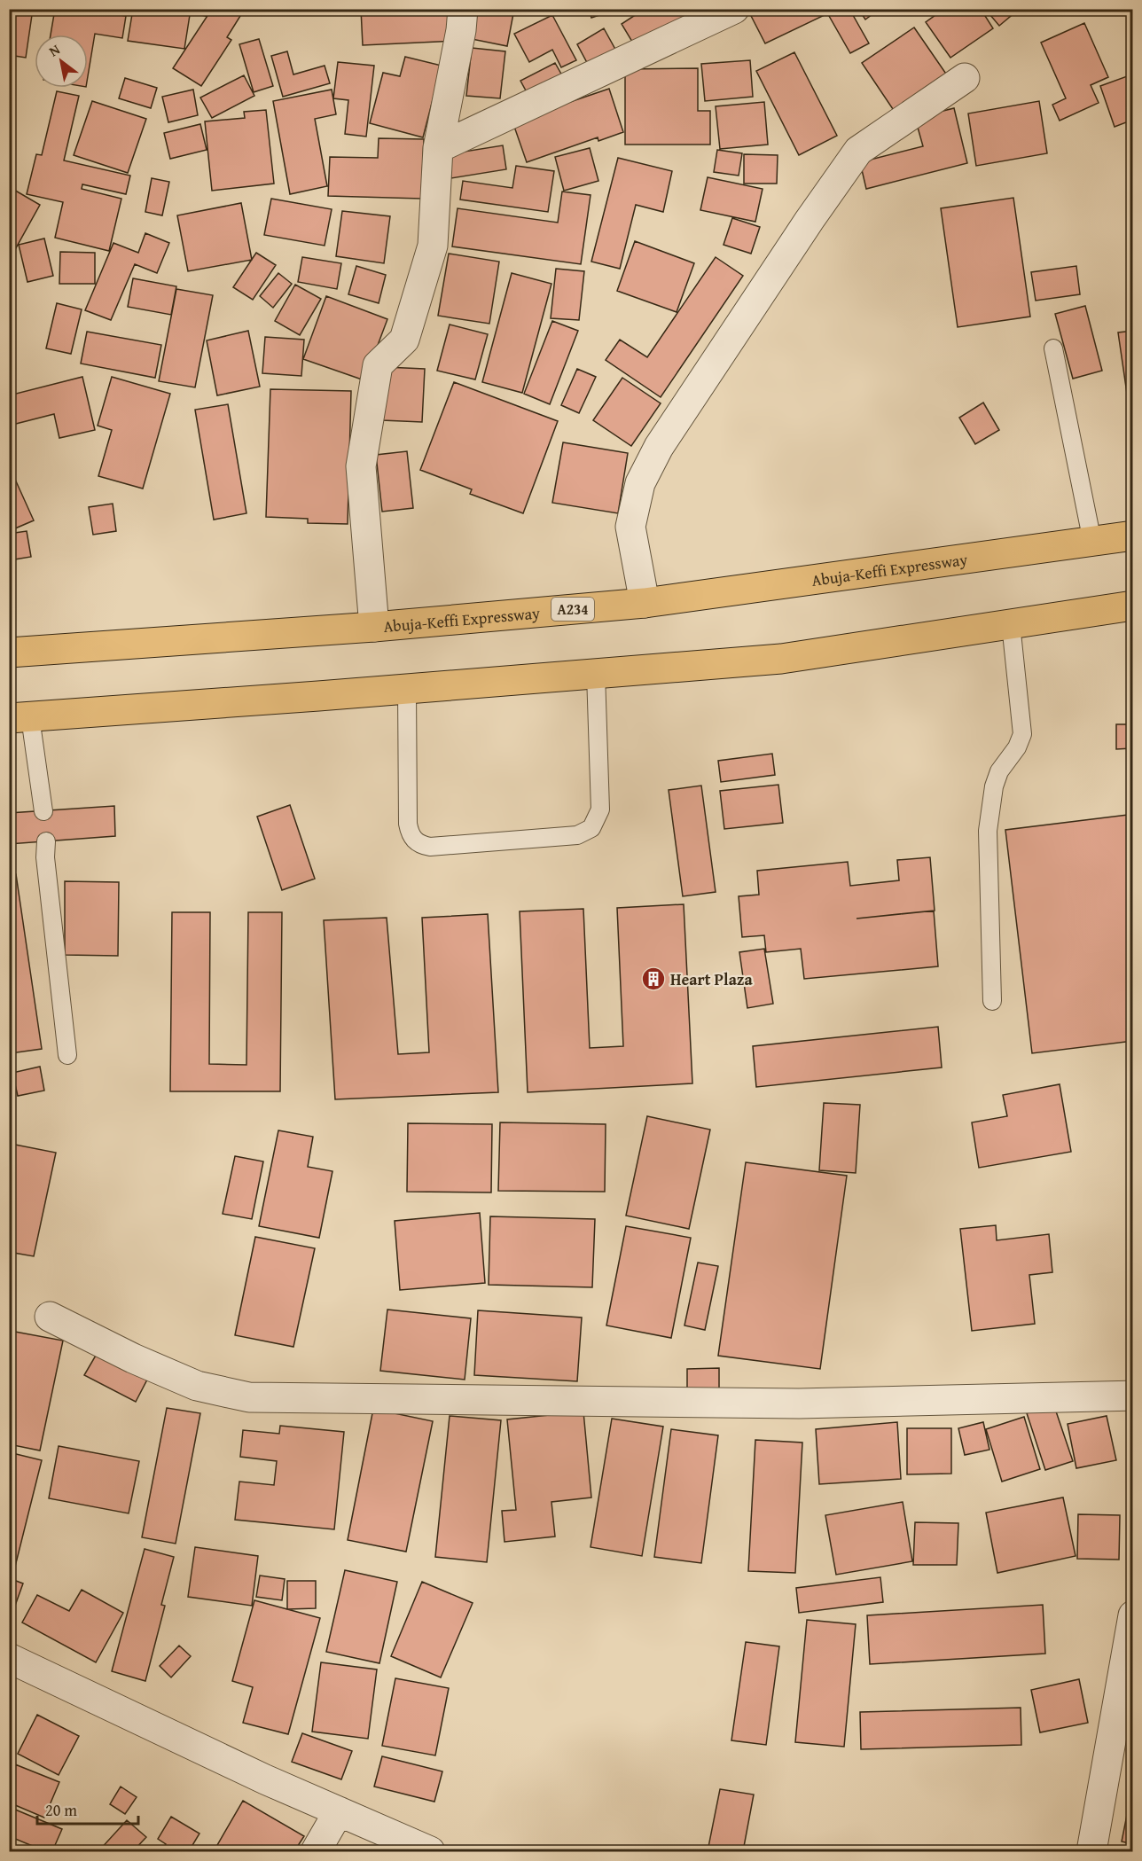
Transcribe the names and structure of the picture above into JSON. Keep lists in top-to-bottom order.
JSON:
{
  "streets": {
    "highway": ["Abuja-Keffi Expressway", "A234"]
  },
  "places": {
    "building": ["Heart Plaza"]
  },
  "scale_bar": "20 m",
  "north": "top left"
}
